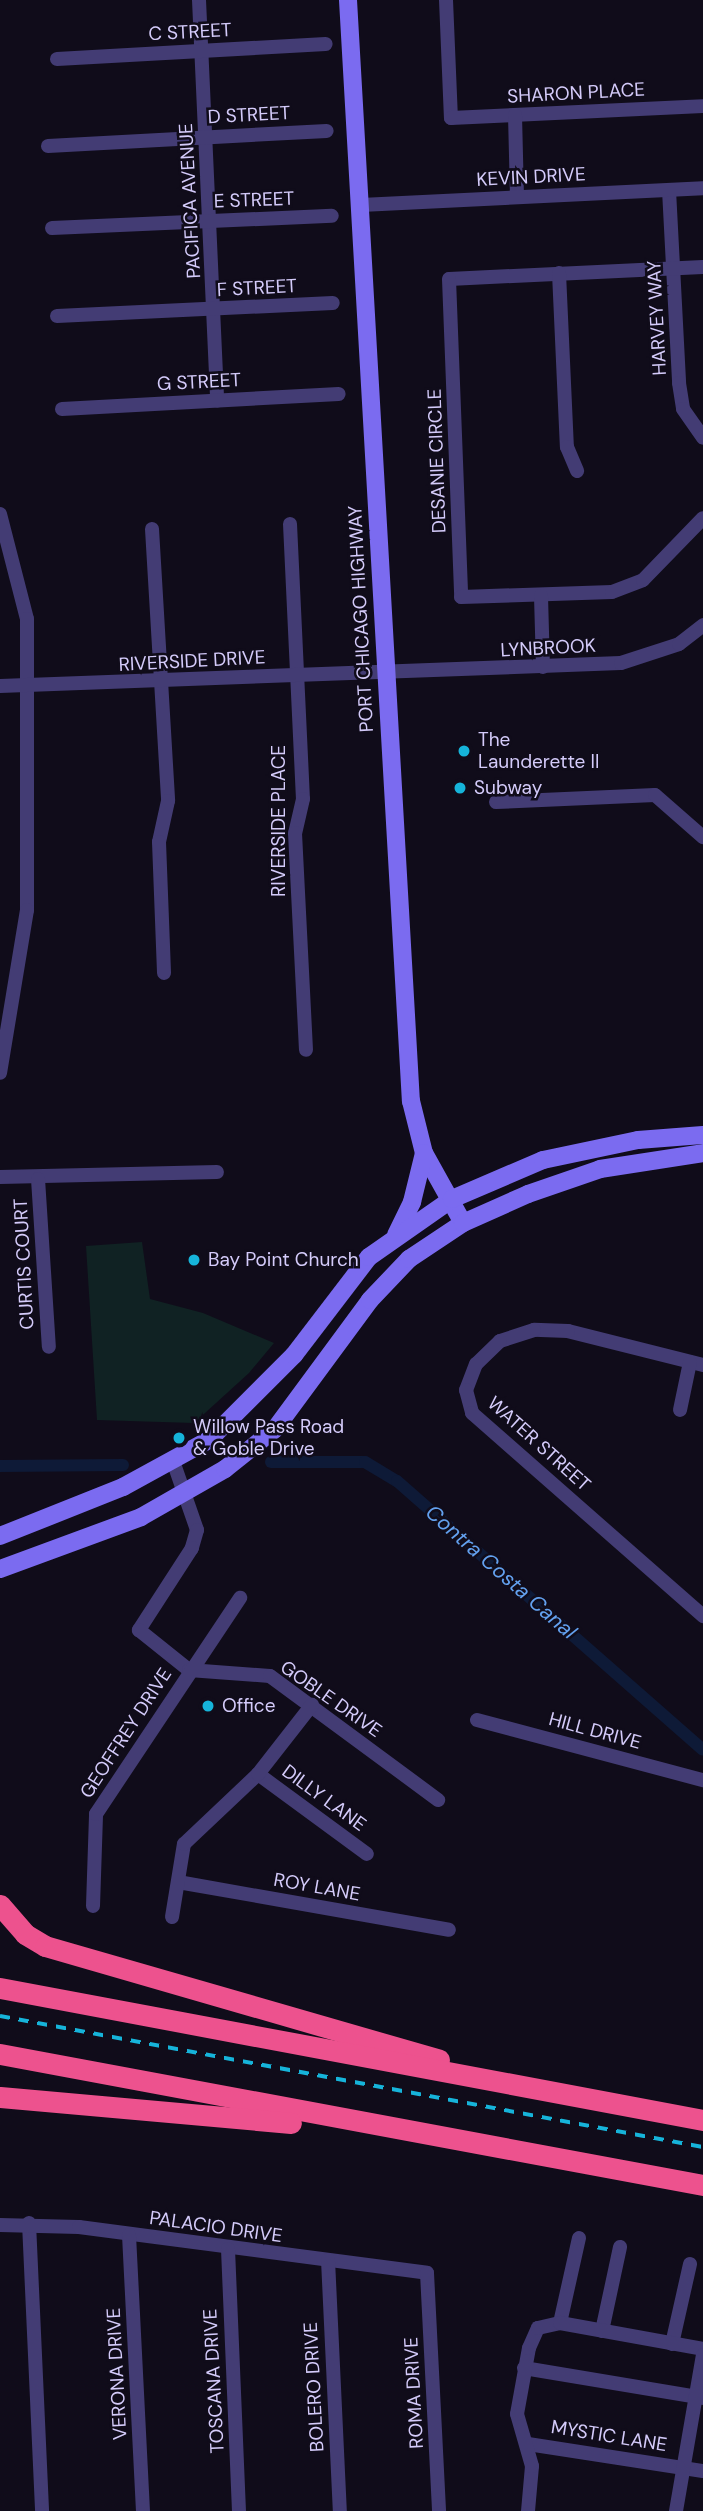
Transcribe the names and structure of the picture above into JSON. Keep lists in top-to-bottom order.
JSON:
{
  "streets": {
    "main road": ["PORT CHICAGO HIGHWAY"],
    "street": [
      "C STREET",
      "SHARON PLACE",
      "D STREET",
      "KEVIN DRIVE",
      "E STREET",
      "PACIFICA AVENUE",
      "F STREET",
      "HARVEY WAY",
      "G STREET",
      "DESANIE CIRCLE",
      "LYNBROOK",
      "RIVERSIDE DRIVE",
      "RIVERSIDE PLACE",
      "CURTIS COURT",
      "WATER STREET",
      "GOBLE DRIVE",
      "HILL DRIVE",
      "GEOFFREY DRIVE",
      "DILLY LANE",
      "ROY LANE",
      "PALACIO DRIVE",
      "VERONA DRIVE",
      "TOSCANA DRIVE",
      "BOLERO DRIVE",
      "ROMA DRIVE",
      "MYSTIC LANE"
    ]
  },
  "crossings": [
    ["C STREET", "PACIFICA AVENUE"],
    ["D STREET", "PACIFICA AVENUE"],
    ["KEVIN DRIVE", "HARVEY WAY"],
    ["KEVIN DRIVE", "PORT CHICAGO HIGHWAY"],
    ["E STREET", "PACIFICA AVENUE"],
    ["PACIFICA AVENUE", "F STREET"],
    ["PACIFICA AVENUE", "G STREET"],
    ["HARVEY WAY", "DESANIE CIRCLE"],
    ["PORT CHICAGO HIGHWAY", "LYNBROOK"],
    ["PORT CHICAGO HIGHWAY", "RIVERSIDE DRIVE"],
    ["LYNBROOK", "RIVERSIDE DRIVE"],
    ["RIVERSIDE DRIVE", "RIVERSIDE PLACE"],
    ["GOBLE DRIVE", "GEOFFREY DRIVE"],
    ["PALACIO DRIVE", "VERONA DRIVE"],
    ["PALACIO DRIVE", "TOSCANA DRIVE"],
    ["PALACIO DRIVE", "BOLERO DRIVE"],
    ["PALACIO DRIVE", "ROMA DRIVE"]
  ],
  "water": ["Contra Costa Canal"],
  "places": [
    "The Launderette II",
    "Subway",
    "Bay Point Church",
    "Willow Pass Road & Goble Drive",
    "Office"
  ]
}
